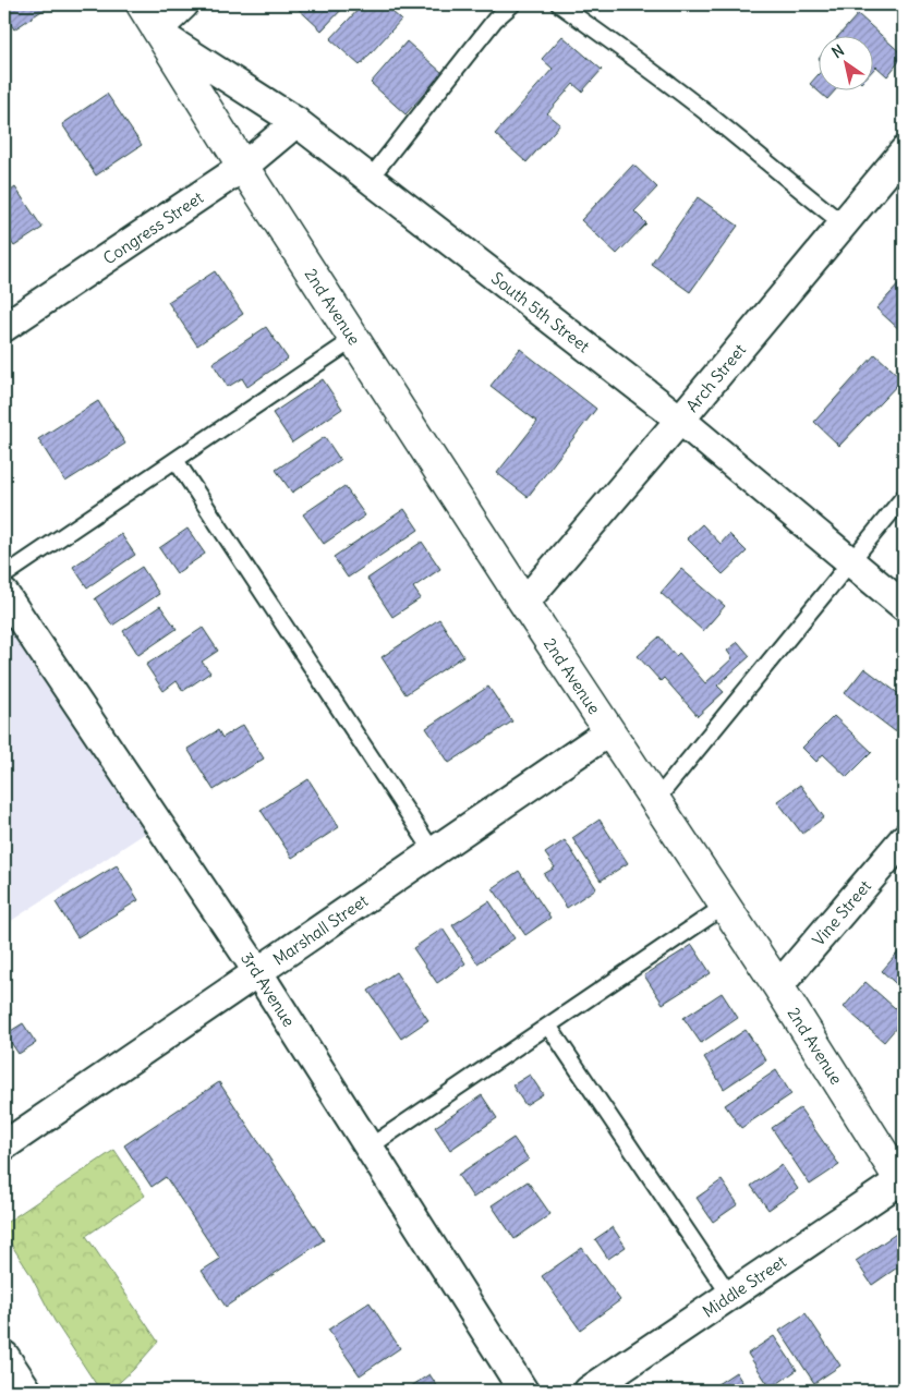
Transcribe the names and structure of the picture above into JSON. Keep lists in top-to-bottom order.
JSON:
{
  "streets": {
    "street": [
      "Congress Street",
      "2nd Avenue",
      "South 5th Street",
      "Arch Street",
      "Vine Street",
      "Marshall Street",
      "3rd Avenue",
      "Middle Street"
    ]
  },
  "crossings": [
    ["Congress Street", "2nd Avenue"],
    ["Congress Street", "South 5th Street"],
    ["2nd Avenue", "South 5th Street"],
    ["2nd Avenue", "Arch Street"],
    ["2nd Avenue", "Vine Street"],
    ["2nd Avenue", "Marshall Street"],
    ["2nd Avenue", "Middle Street"],
    ["South 5th Street", "Arch Street"],
    ["Marshall Street", "3rd Avenue"]
  ],
  "north": "top left"
}
